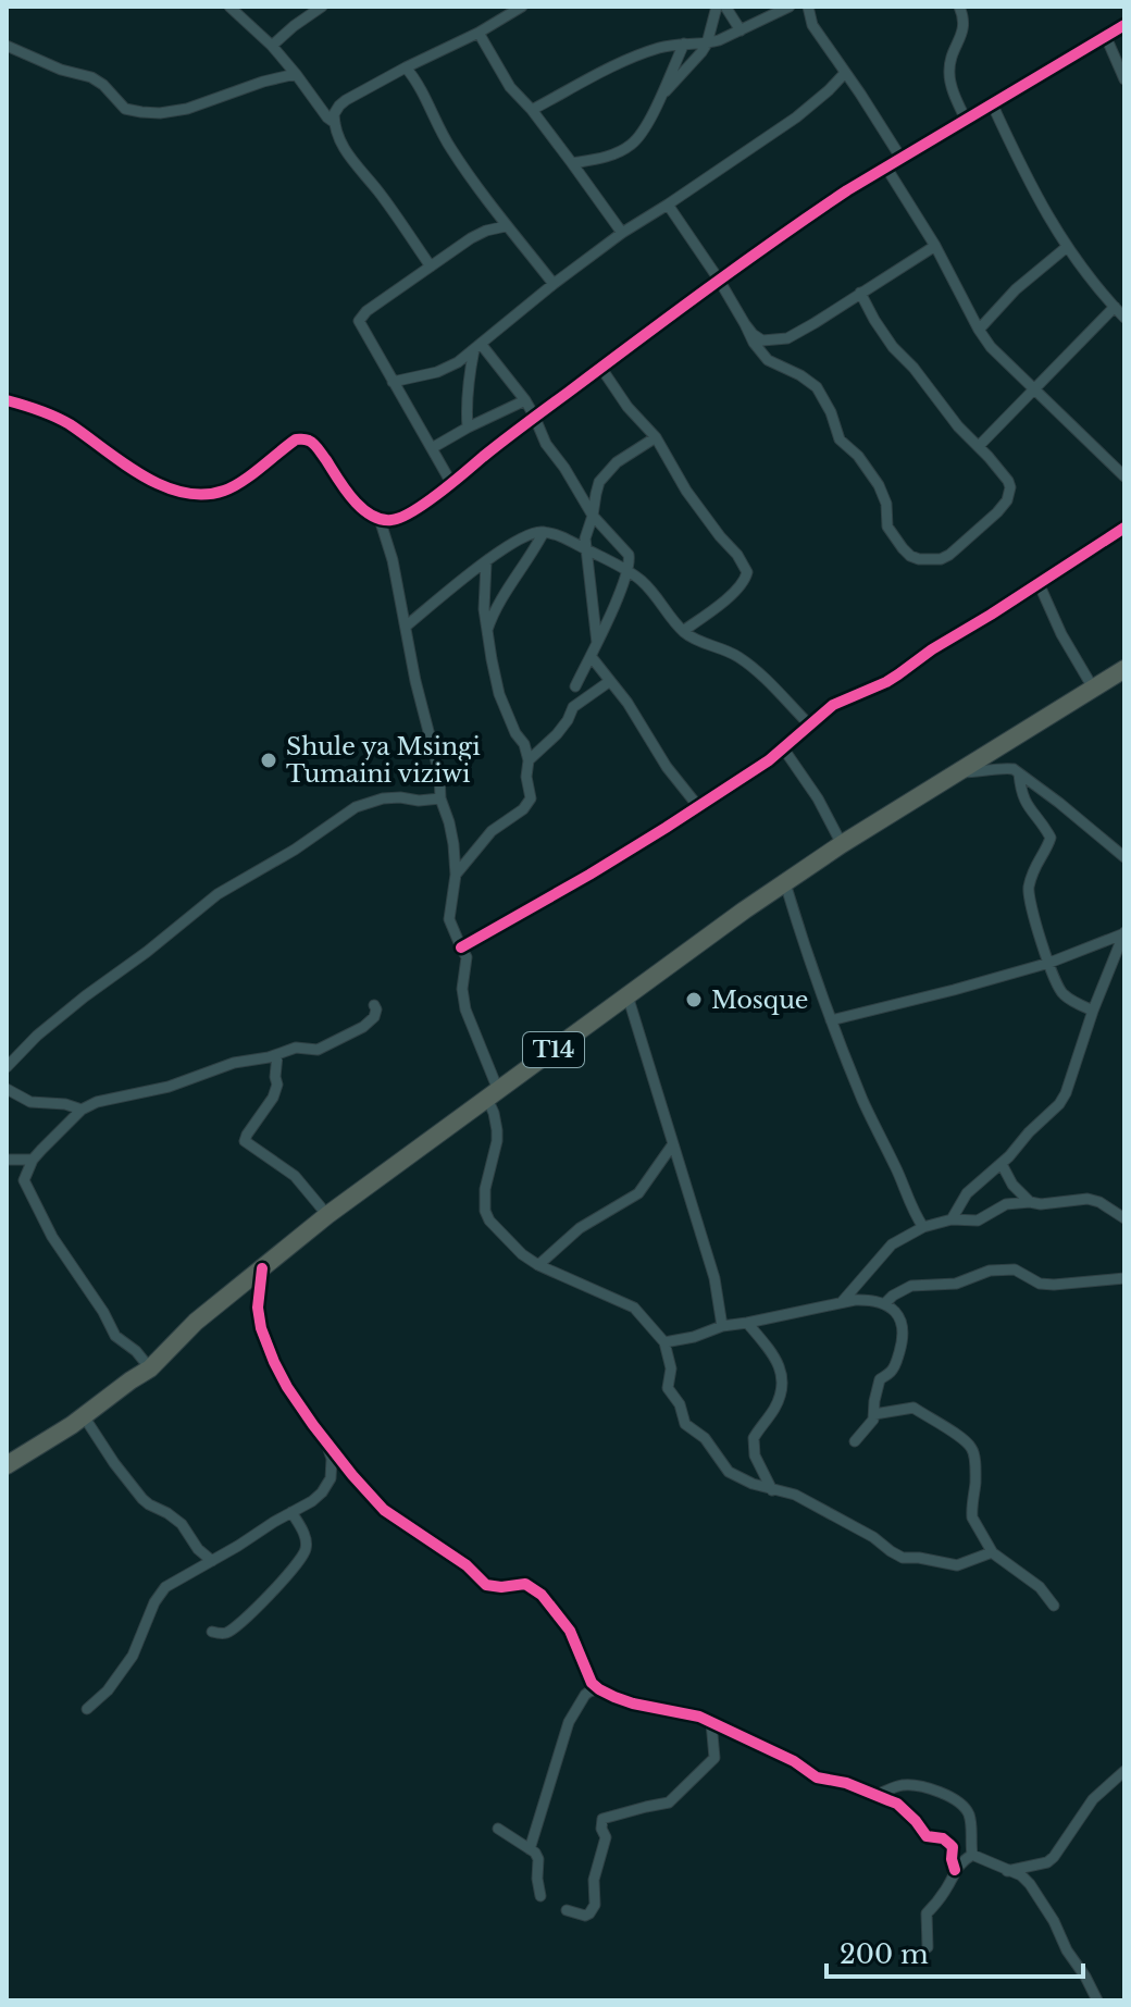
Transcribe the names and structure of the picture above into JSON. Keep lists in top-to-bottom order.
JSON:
{
  "streets": {
    "highway": ["T14"]
  },
  "places": ["Shule ya Msingi Tumaini viziwi", "Mosque"],
  "scale_bar": "200 m"
}
